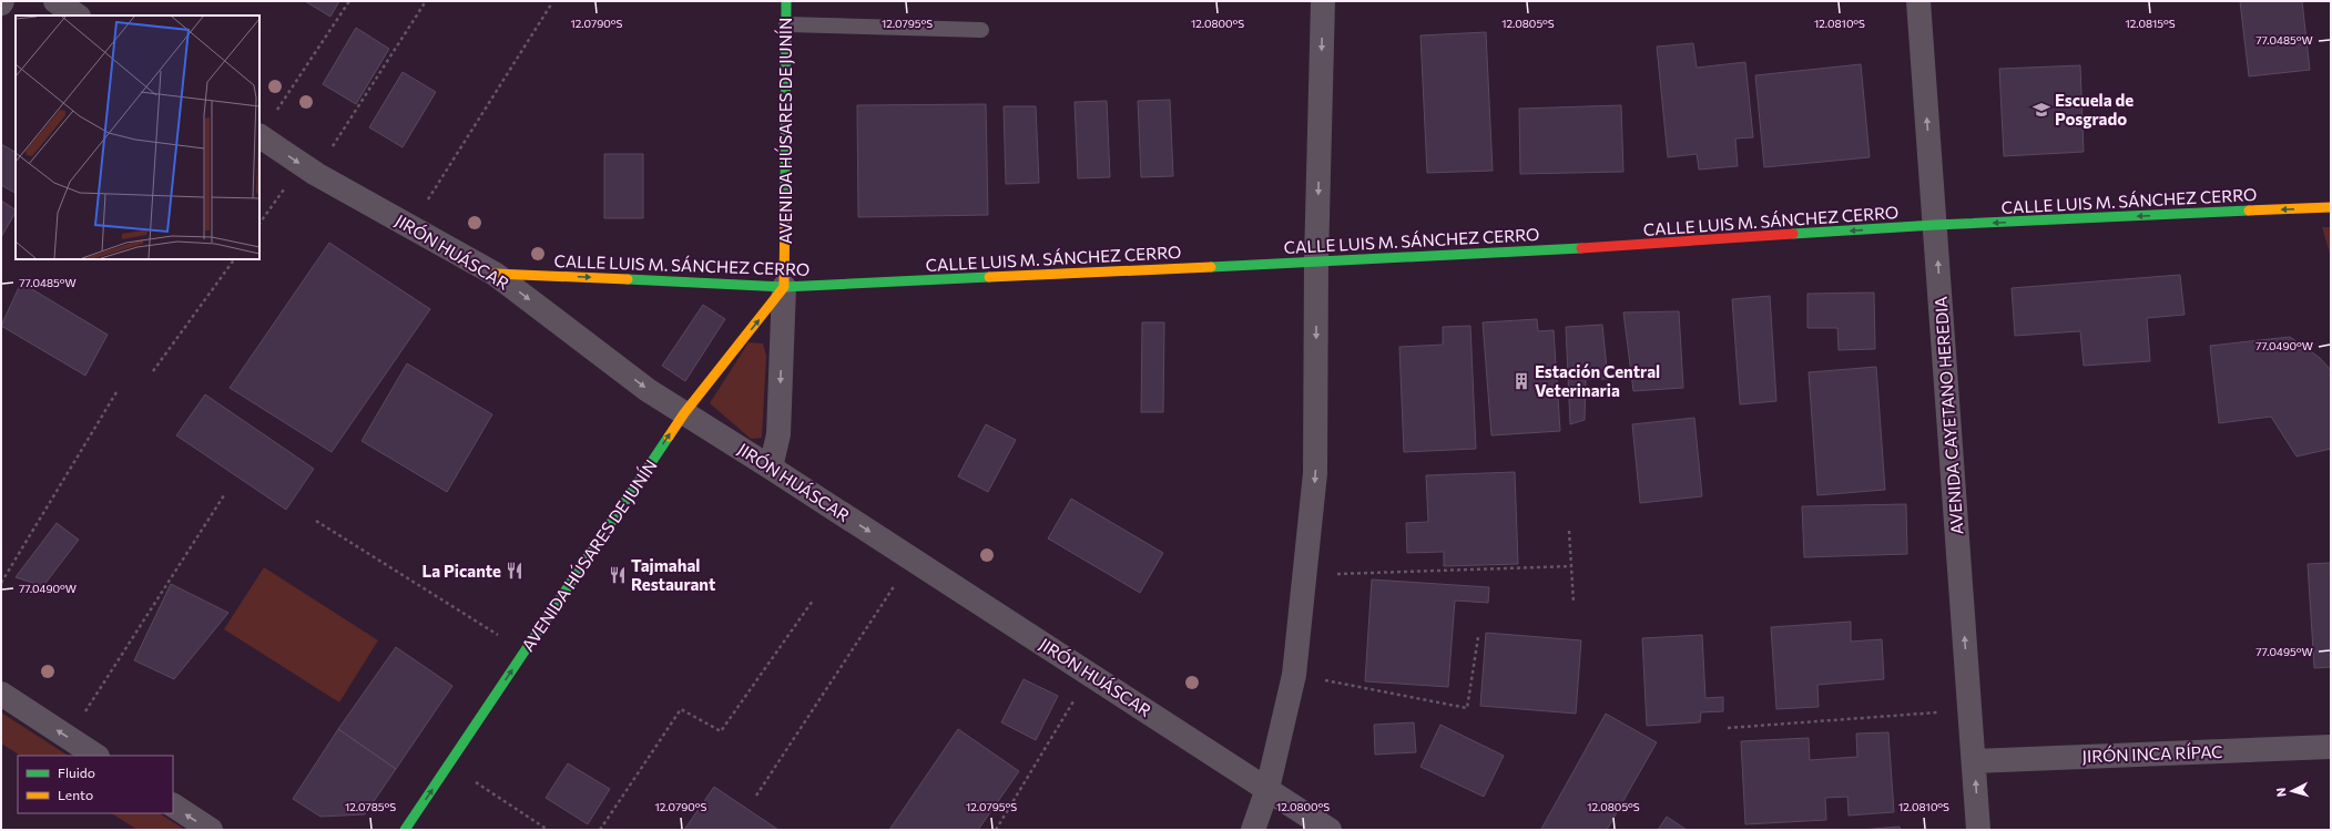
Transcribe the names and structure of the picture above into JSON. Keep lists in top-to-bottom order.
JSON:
{
  "streets": {
    "street": [
      "AVENIDA HÚSARES DE JUNÍN",
      "CALLE LUIS M. SÁNCHEZ CERRO",
      "JIRÓN HUÁSCAR",
      "AVENIDA CAYETANO HEREDIA",
      "JIRÓN INCA RÍPAC"
    ]
  },
  "crossings": [
    ["AVENIDA HÚSARES DE JUNÍN", "CALLE LUIS M. SÁNCHEZ CERRO"],
    ["AVENIDA HÚSARES DE JUNÍN", "JIRÓN HUÁSCAR"],
    ["CALLE LUIS M. SÁNCHEZ CERRO", "JIRÓN HUÁSCAR"],
    ["CALLE LUIS M. SÁNCHEZ CERRO", "AVENIDA CAYETANO HEREDIA"],
    ["AVENIDA CAYETANO HEREDIA", "JIRÓN INCA RÍPAC"]
  ],
  "one_way": ["JIRÓN HUÁSCAR", "AVENIDA CAYETANO HEREDIA"],
  "places": {
    "school or university": ["Escuela de Posgrado"],
    "building": ["Estación Central Veterinaria"],
    "restaurant": ["La Picante", "Tajmahal Restaurant"]
  },
  "legend": ["Fluido", "Lento"],
  "north": "left",
  "coordinates": [
    "12.0790°S",
    "12.0795°S",
    "12.0800°S",
    "12.0805°S",
    "12.0810°S",
    "12.0815°S",
    "77.0485°W",
    "77.0490°W",
    "77.0495°W",
    "12.0785°S"
  ]
}
